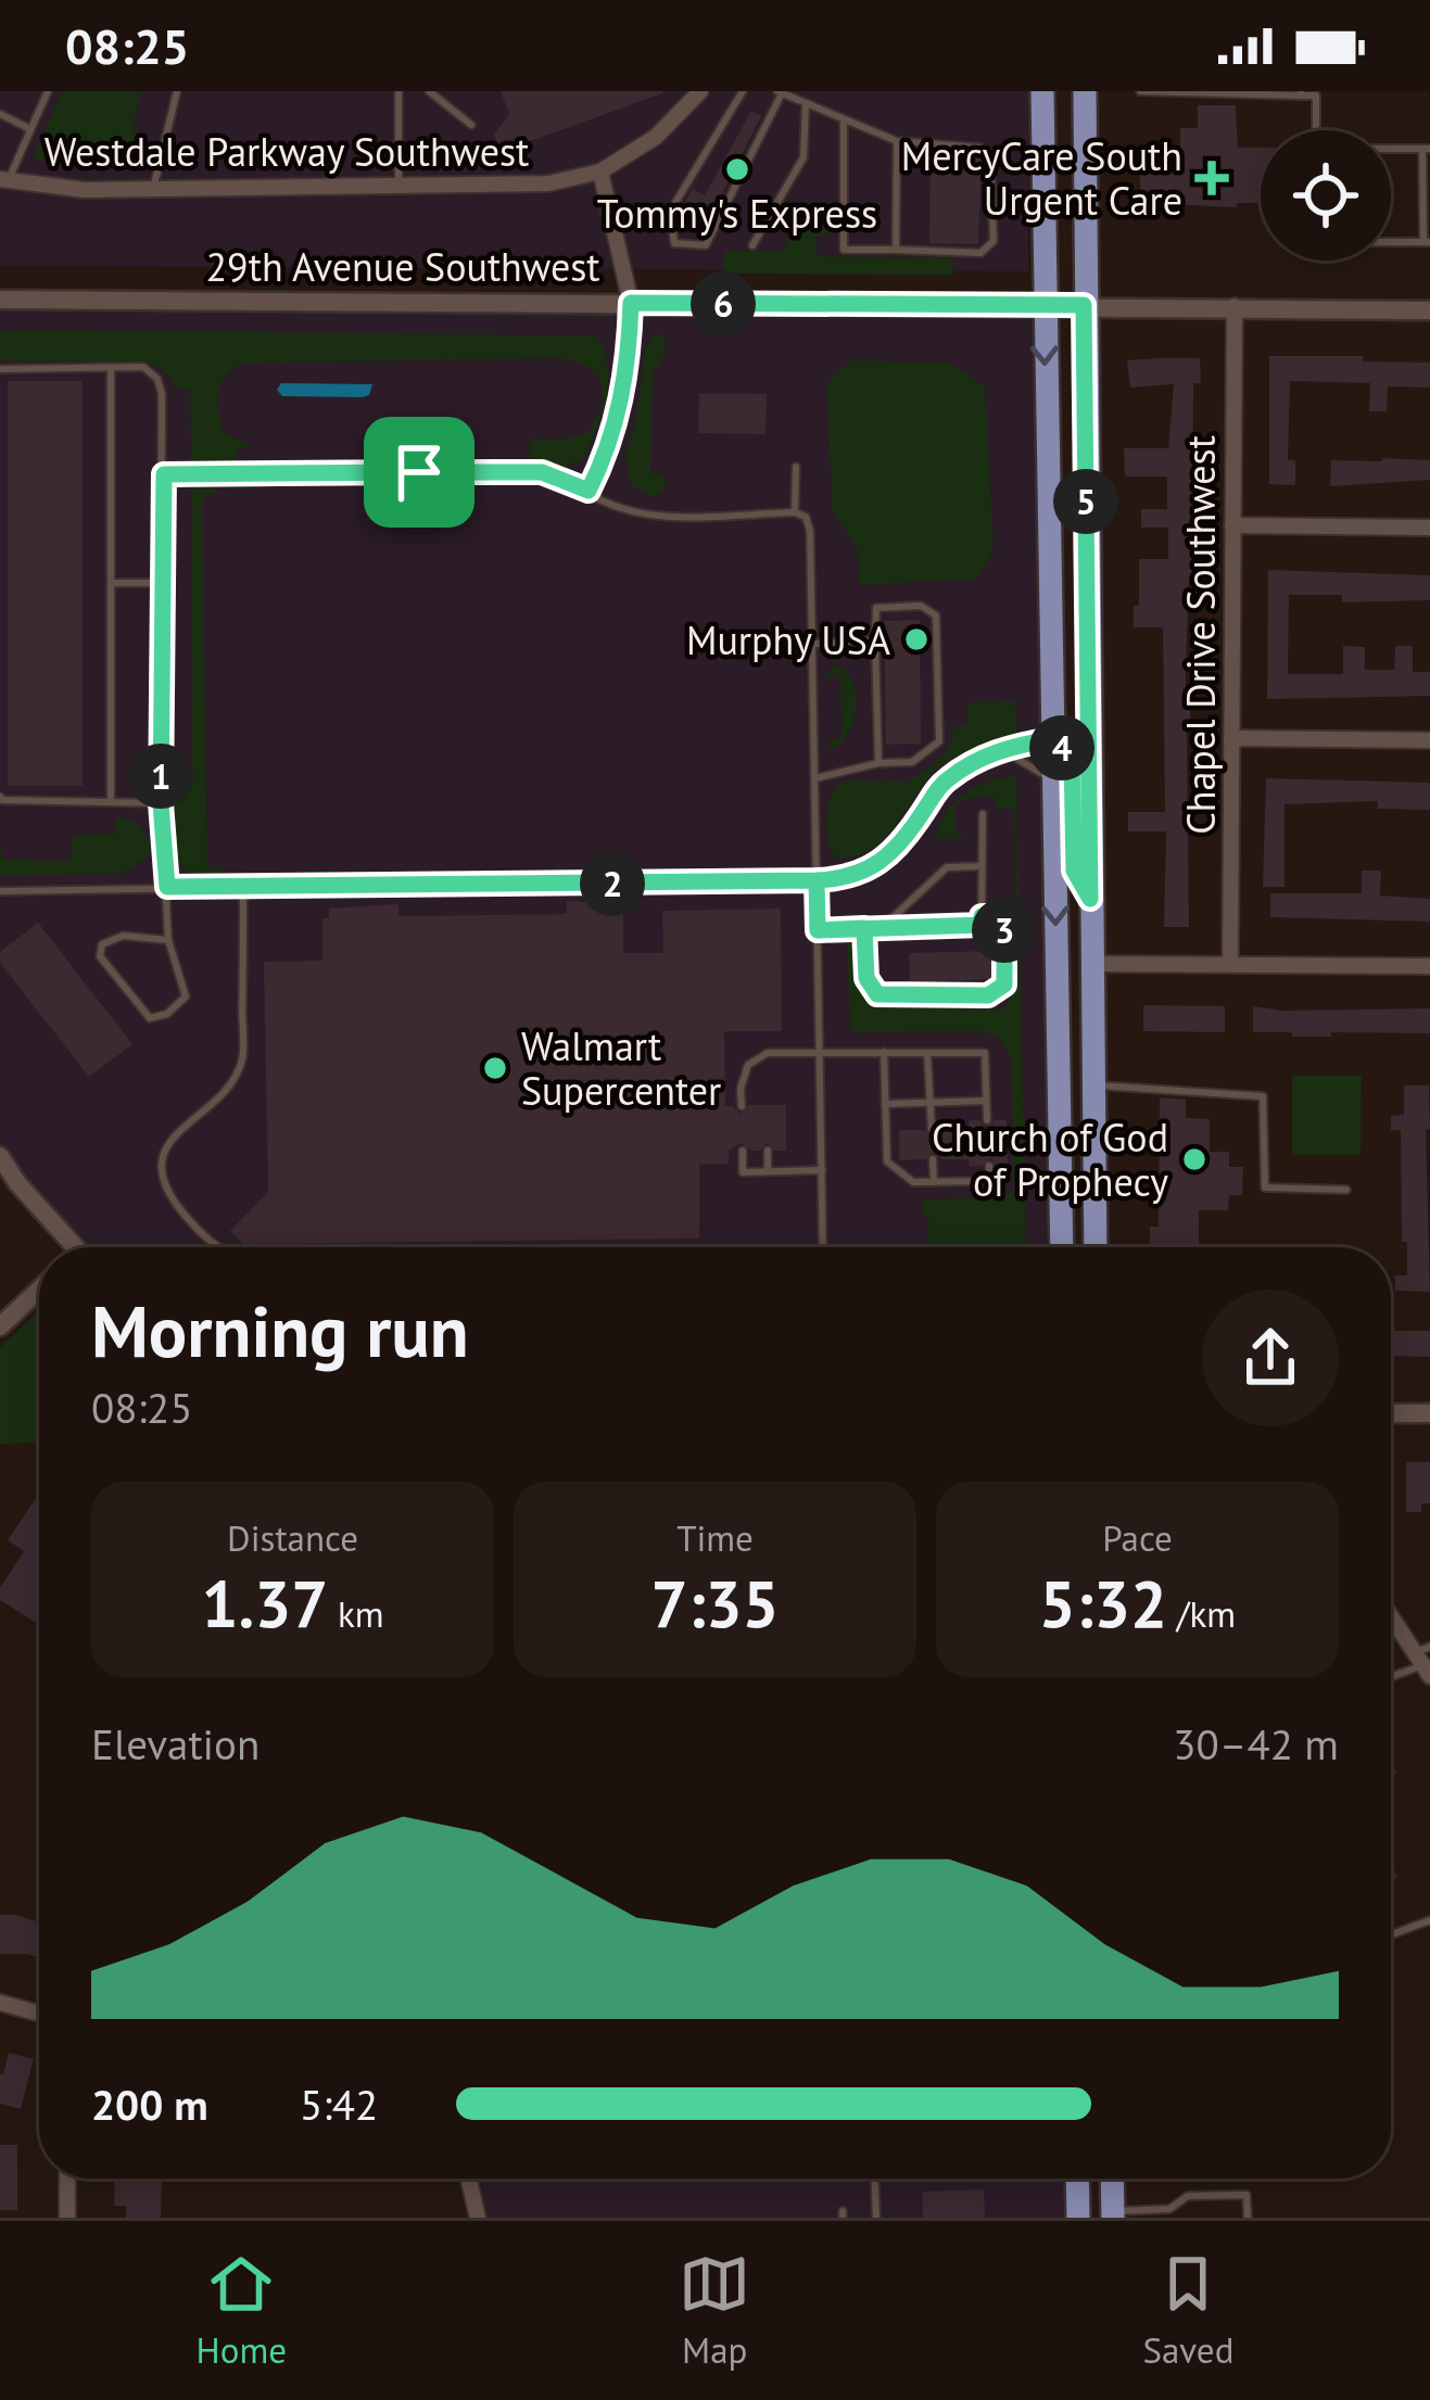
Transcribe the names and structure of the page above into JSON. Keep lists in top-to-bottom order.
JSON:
{
  "streets": {
    "street": ["Westdale Parkway Southwest", "29th Avenue Southwest", "Chapel Drive Southwest"]
  },
  "crossings": [
    ["29th Avenue Southwest", "Chapel Drive Southwest"]
  ],
  "places": {
    "other": [
      "Tommy's Express",
      "Murphy USA",
      "Walmart Supercenter",
      "Church of God of Prophecy"
    ],
    "health": ["MercyCare South Urgent Care"]
  },
  "page": {
    "status": "08:25",
    "pins": [
      "6",
      "5",
      "4",
      "1",
      "2",
      "3"
    ],
    "heading": ["Morning run", "08:25"],
    "stats": [
      ["Distance", "1.37 km"],
      ["Time", "7:35"],
      ["Pace", "5:32 /km"]
    ],
    "chart": ["Elevation", "30–42 m"],
    "list": [
      {
        "name": "200 m",
        "note": "5:42"
      }
    ],
    "tabs": ["Home", "Map", "Saved"]
  }
}
